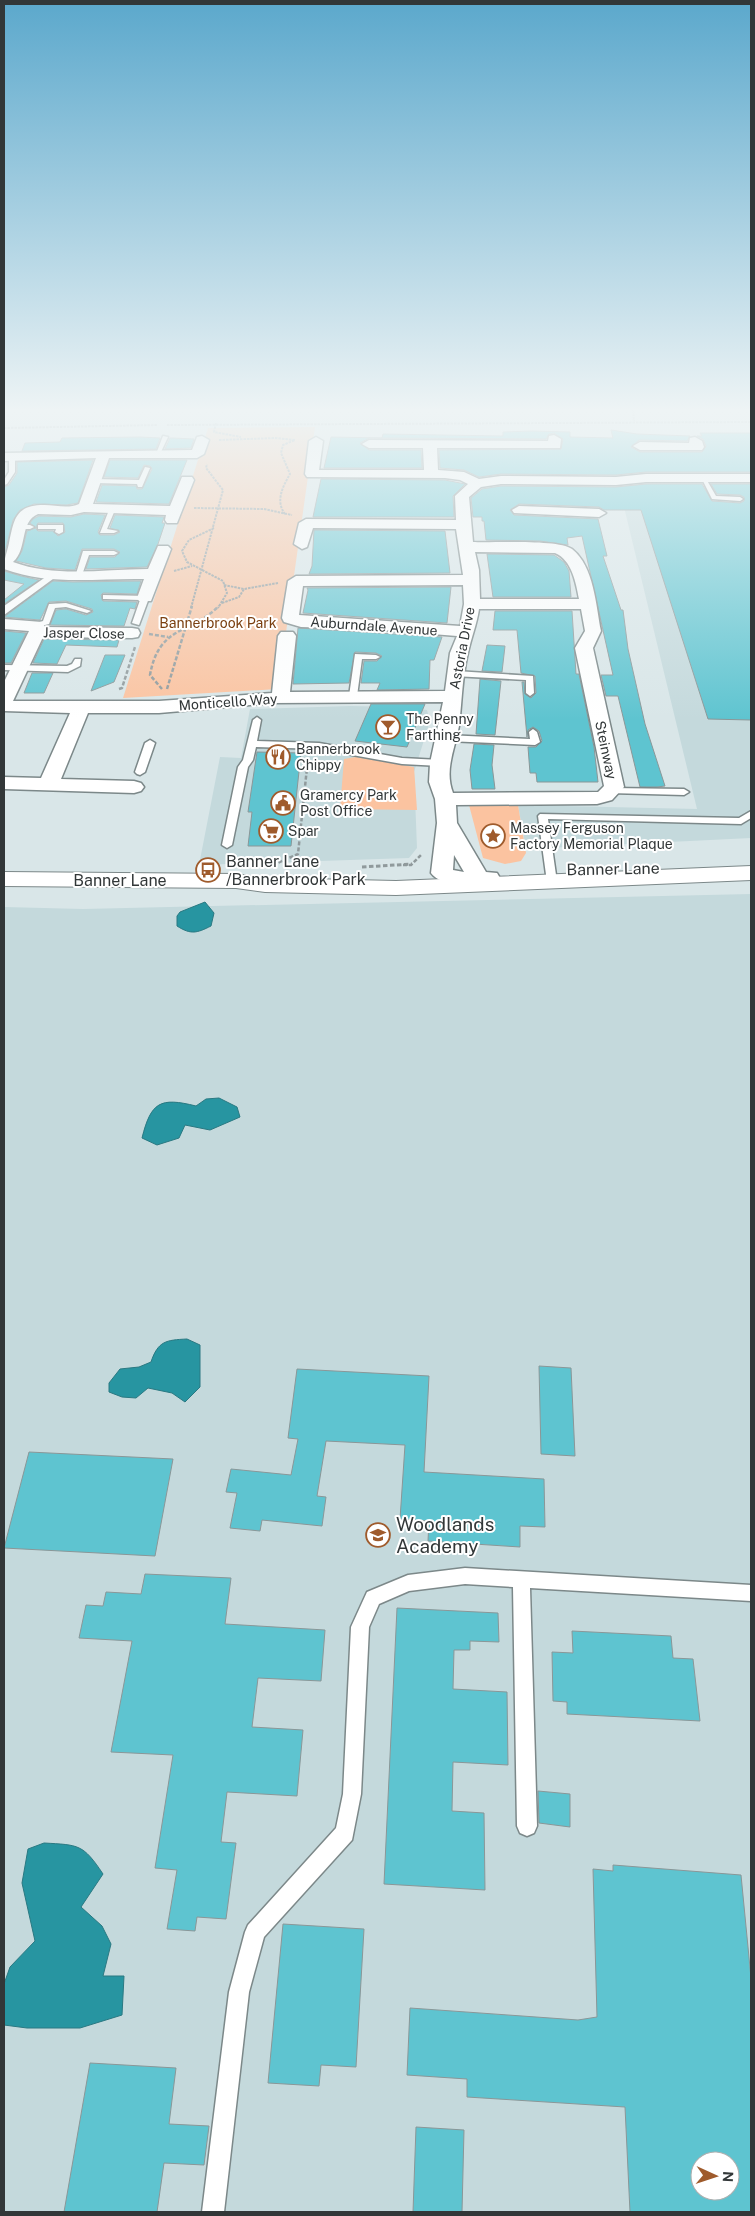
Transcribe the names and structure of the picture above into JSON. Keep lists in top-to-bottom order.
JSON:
{
  "streets": {
    "street": [
      "Auburndale Avenue",
      "Jasper Close",
      "Astoria Drive",
      "Monticello Way",
      "Steinway",
      "Banner Lane"
    ]
  },
  "crossings": [
    ["Auburndale Avenue", "Astoria Drive"],
    ["Astoria Drive", "Monticello Way"],
    ["Astoria Drive", "Steinway"],
    ["Astoria Drive", "Banner Lane"]
  ],
  "parks": ["Bannerbrook Park"],
  "places": {
    "bar": ["The Penny Farthing"],
    "restaurant": ["Bannerbrook Chippy"],
    "public building": ["Gramercy Park Post Office"],
    "supermarket": ["Spar"],
    "place": ["Massey Ferguson Factory Memorial Plaque"],
    "bus stop": ["Banner Lane /Bannerbrook Park"],
    "school or university": ["Woodlands Academy"]
  },
  "north": "right"
}
